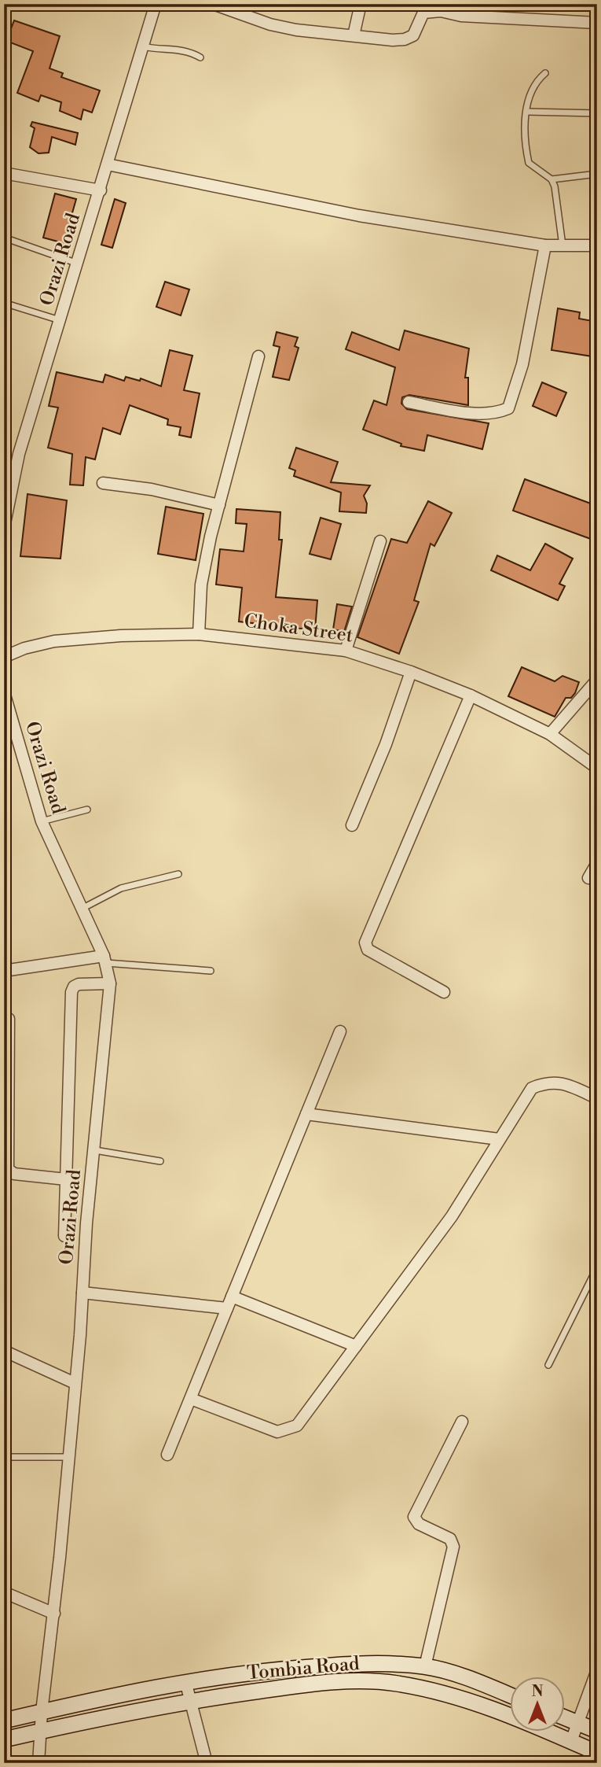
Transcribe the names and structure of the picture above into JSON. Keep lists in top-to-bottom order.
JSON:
{
  "streets": {
    "main road": ["Tombia Road"],
    "street": ["Orazi Road", "Choka Street"]
  },
  "crossings": [
    ["Orazi Road", "Tombia Road"]
  ],
  "north": "top"
}
